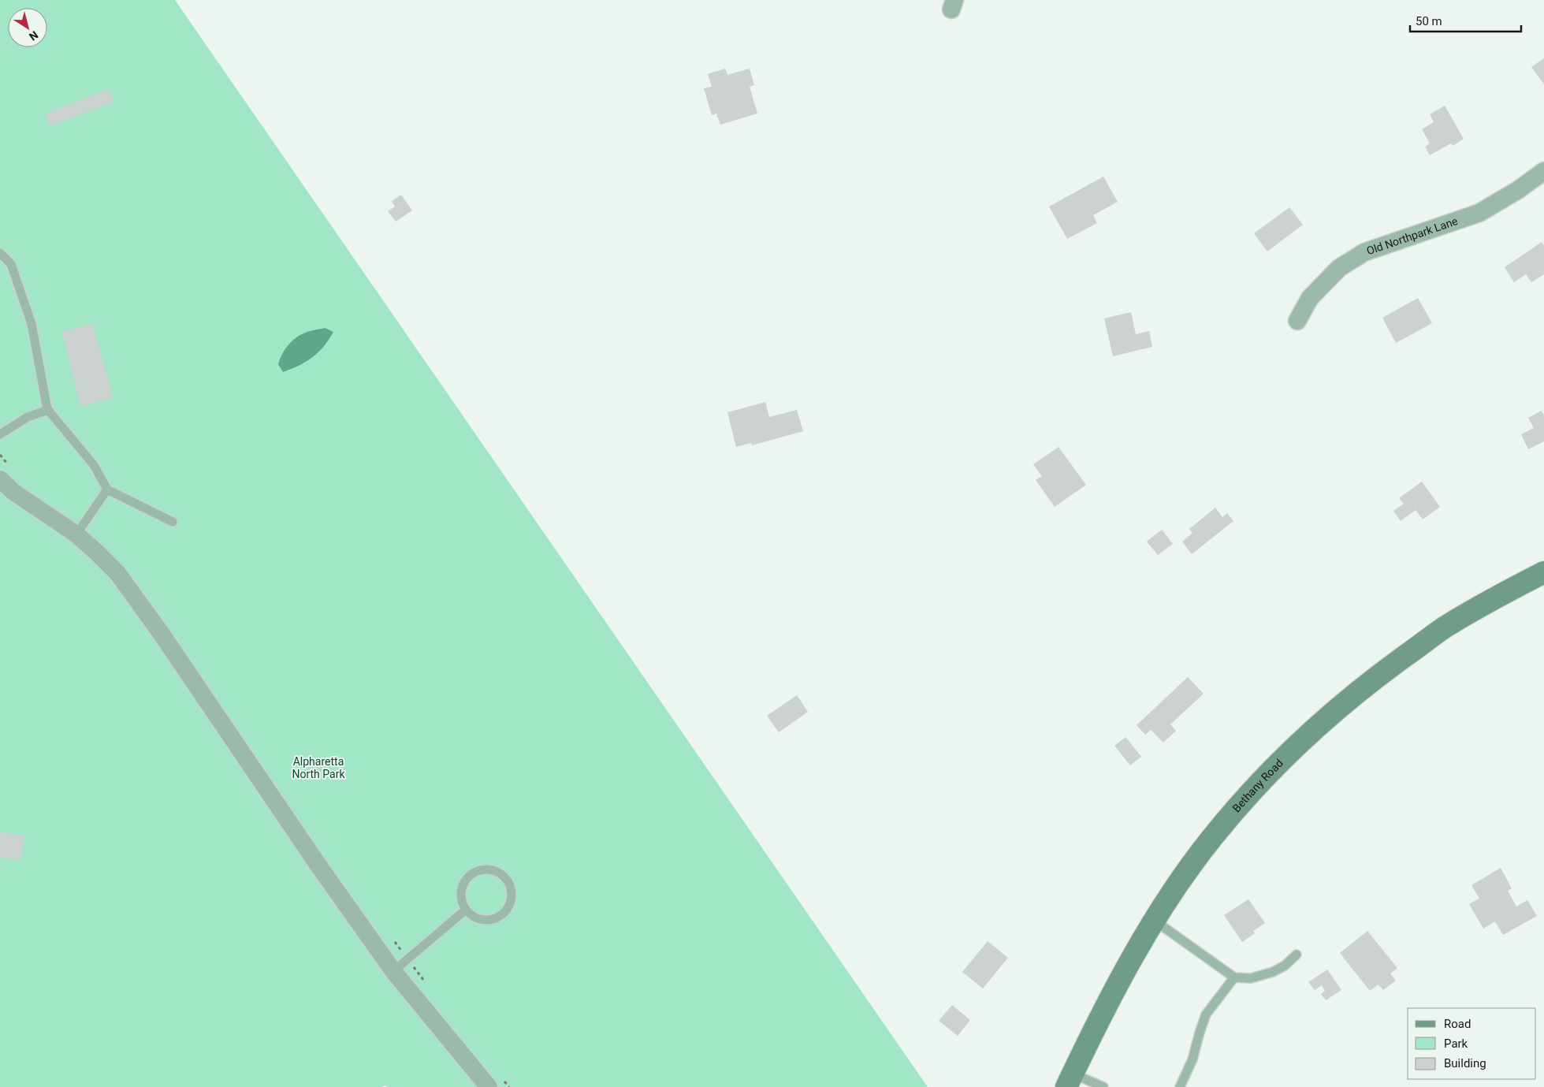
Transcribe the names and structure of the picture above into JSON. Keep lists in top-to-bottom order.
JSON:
{
  "streets": {
    "street": ["Old Northpark Lane", "Bethany Road"]
  },
  "parks": ["Alpharetta North Park"],
  "legend": ["Road", "Park", "Building"],
  "scale_bar": "50 m",
  "north": "bottom right"
}
